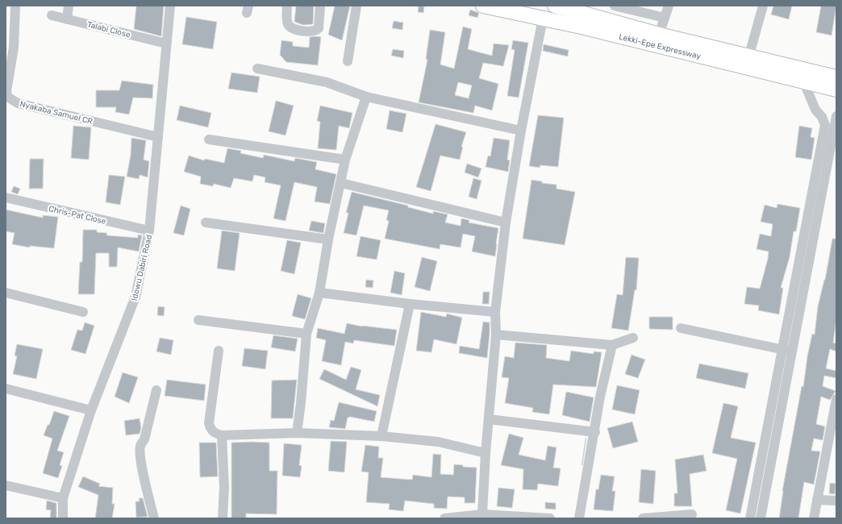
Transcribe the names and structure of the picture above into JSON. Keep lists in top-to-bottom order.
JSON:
{
  "streets": {
    "highway": ["Lekki-Epe Expressway"],
    "street": [
      "Talabi Close",
      "Nyakaba Samuel CR",
      "Chris-Pat Close",
      "Idowu Dabiri Road"
    ]
  },
  "crossings": [
    ["Talabi Close", "Idowu Dabiri Road"],
    ["Nyakaba Samuel CR", "Idowu Dabiri Road"],
    ["Chris-Pat Close", "Idowu Dabiri Road"]
  ]
}
